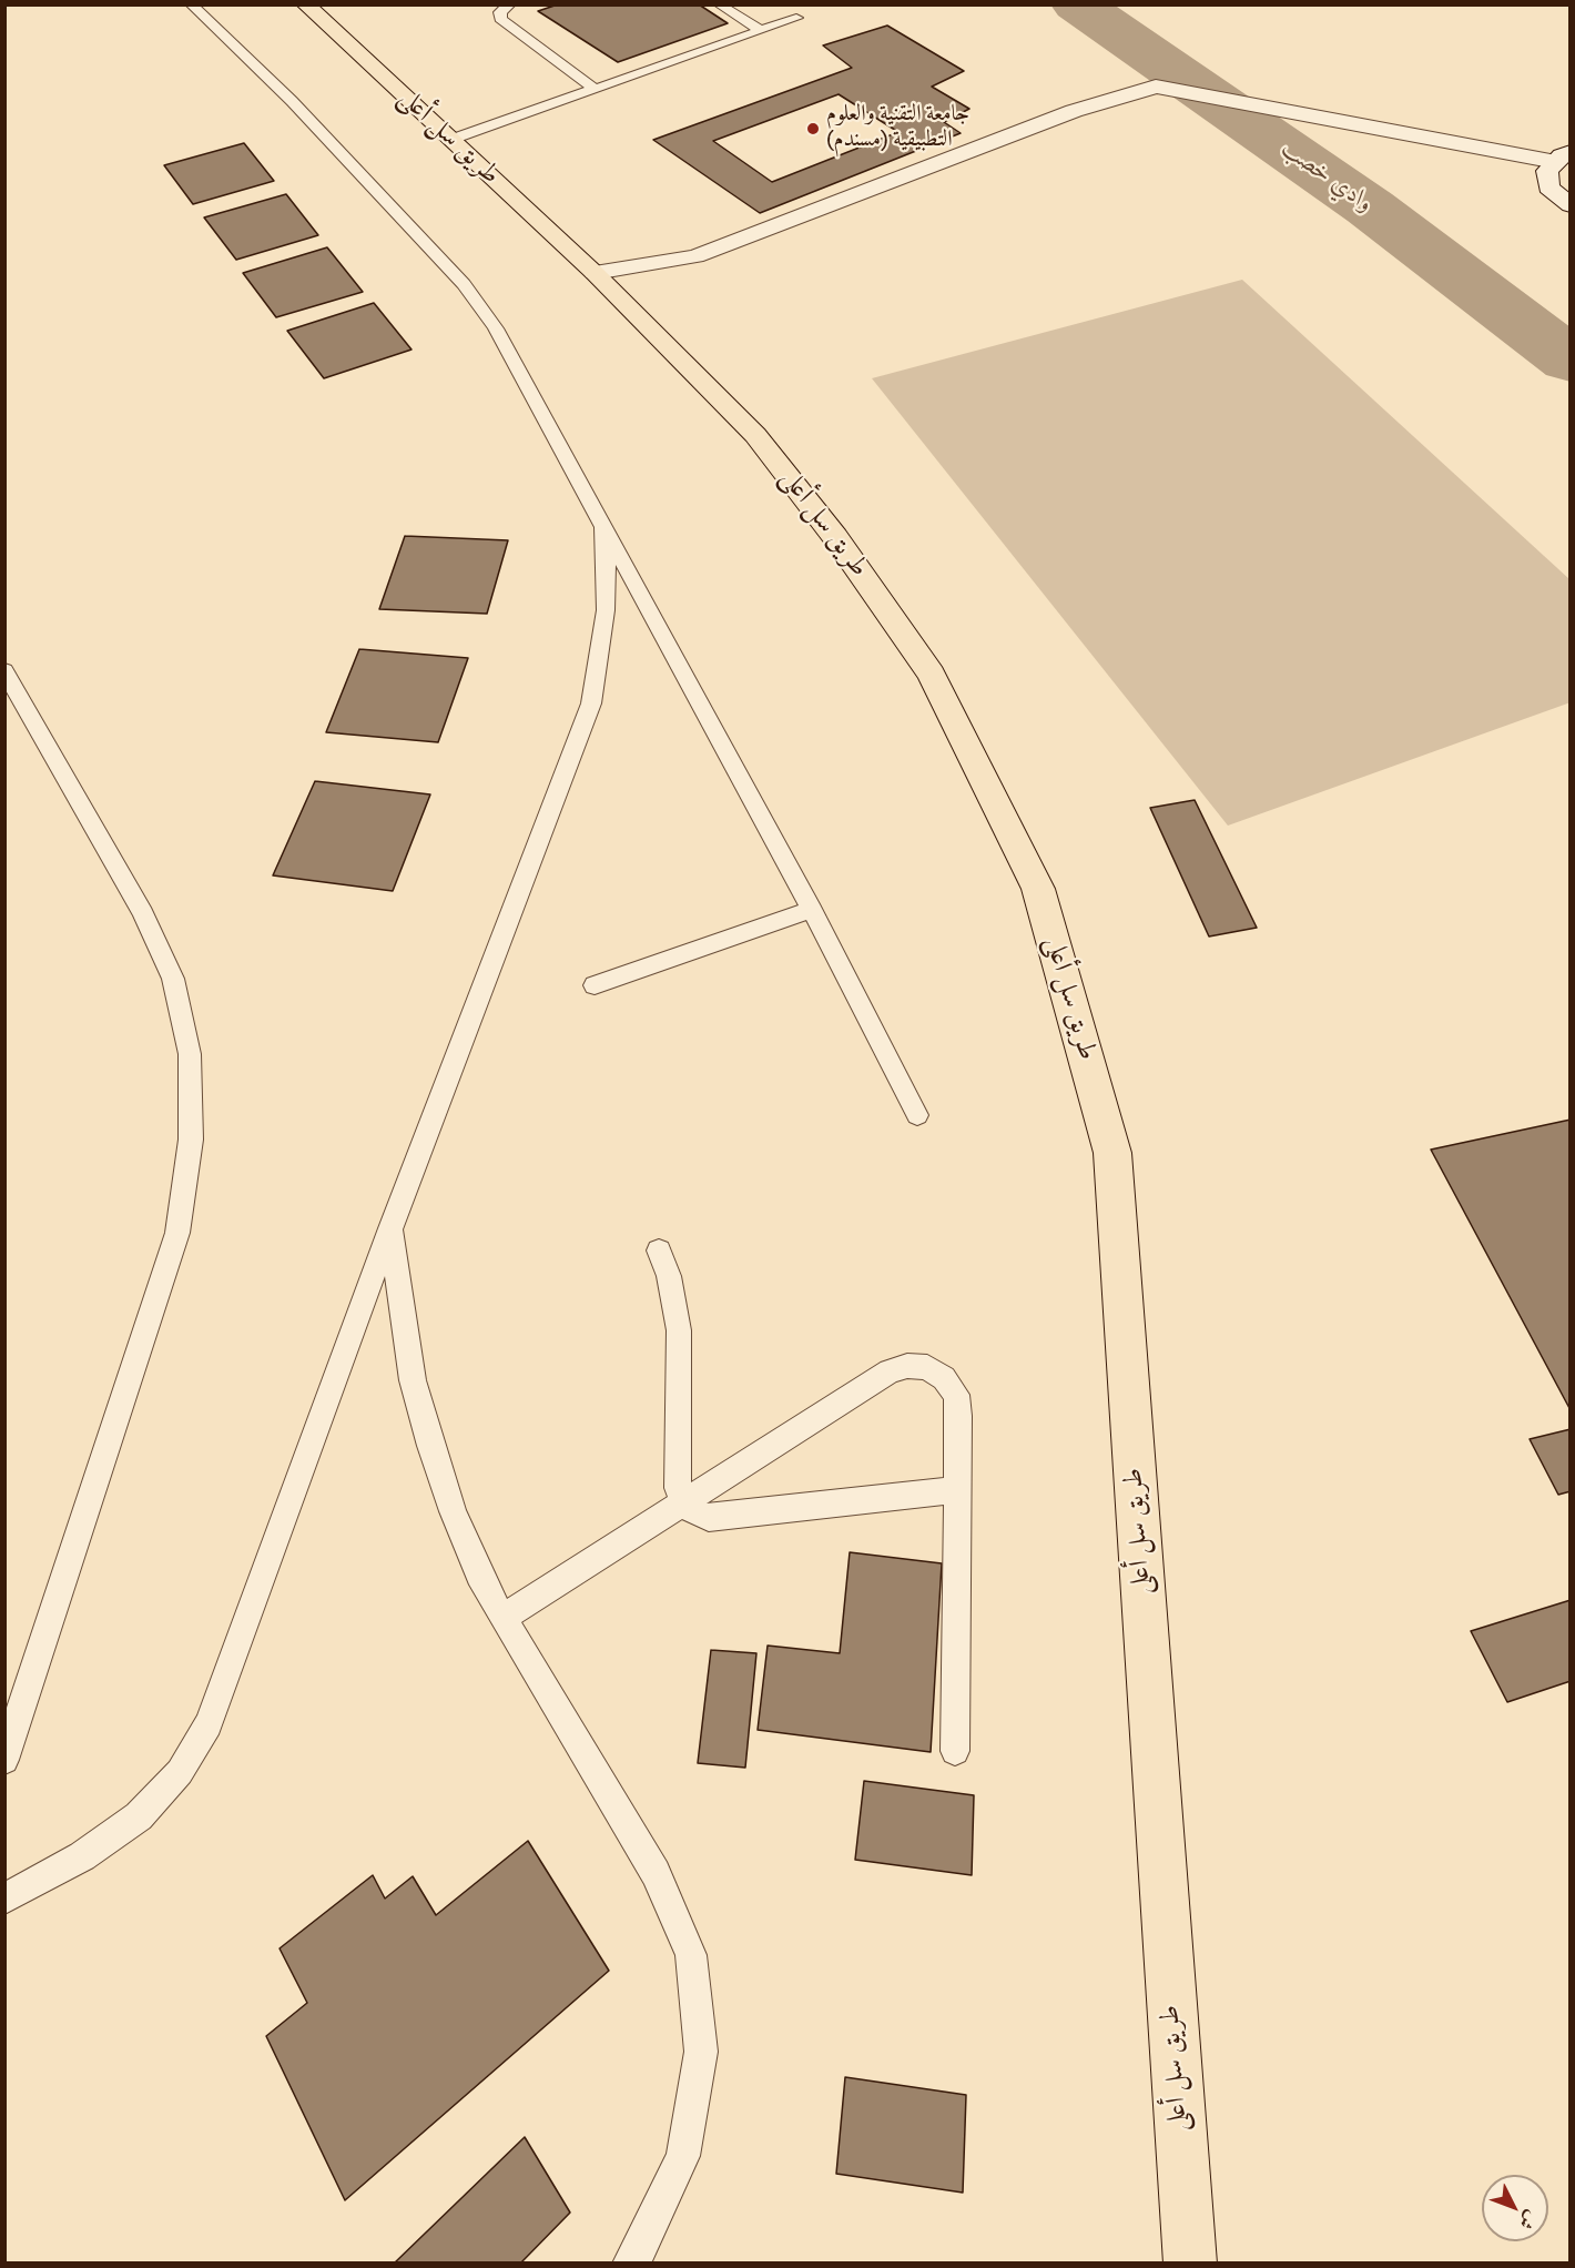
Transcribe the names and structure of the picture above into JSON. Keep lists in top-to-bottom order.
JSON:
{
  "streets": {
    "main road": ["طريق سل أعلى"]
  },
  "water": ["وادي خصب"],
  "places": ["جامعة التقنية والعلوم التطبيقية (مسندم)"],
  "north": "bottom right"
}
